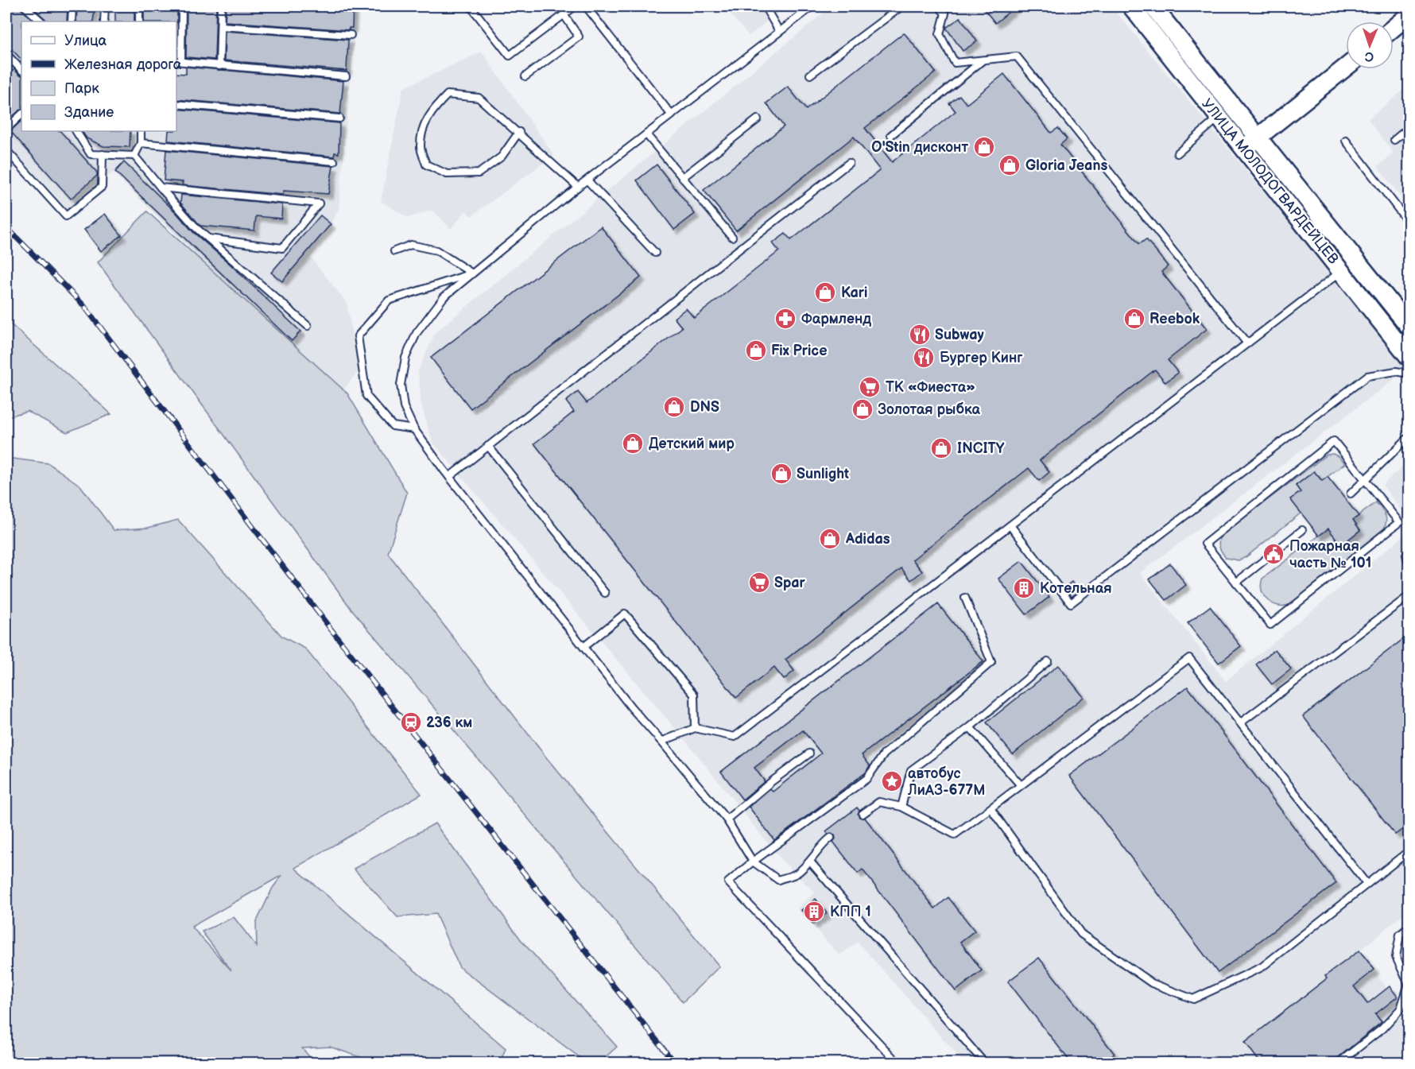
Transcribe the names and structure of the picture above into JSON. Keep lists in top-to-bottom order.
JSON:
{
  "streets": {
    "main road": ["УЛИЦА МОЛОДОГВАРДЕЙЦЕВ"]
  },
  "places": {
    "shop": [
      "O'Stin дисконт",
      "Gloria Jeans",
      "Kari",
      "Reebok",
      "Fix Price",
      "DNS",
      "Золотая рыбка",
      "Детский мир",
      "INCITY",
      "Sunlight",
      "Adidas"
    ],
    "pharmacy": ["Фармленд"],
    "restaurant": ["Subway", "Бургер Кинг"],
    "supermarket": ["ТК «Фиеста»", "Spar"],
    "public building": ["Пожарная часть № 101"],
    "building": ["Котельная", "КПП 1"],
    "station": ["236 км"],
    "place": ["автобус ЛиАЗ-677М"]
  },
  "legend": [
    "Улица",
    "Железная дорога",
    "Парк",
    "Здание"
  ],
  "north": "bottom"
}
